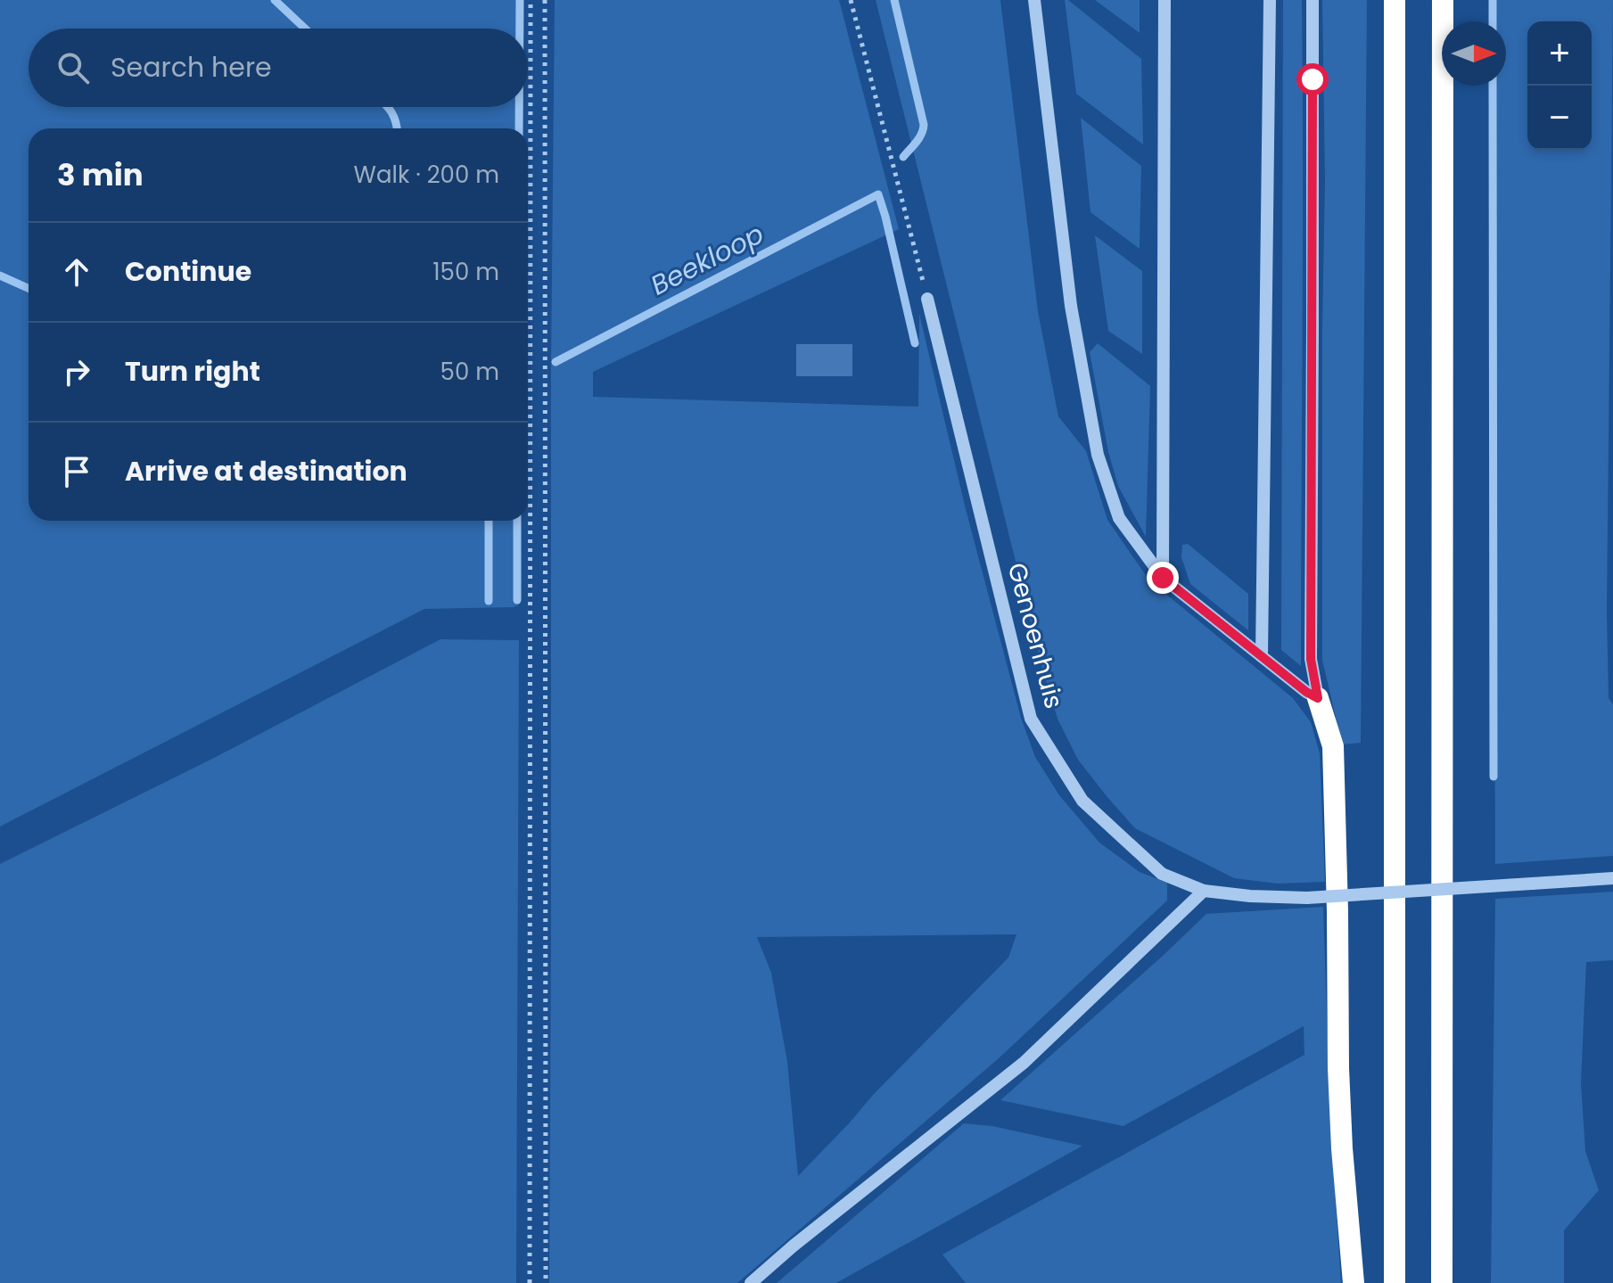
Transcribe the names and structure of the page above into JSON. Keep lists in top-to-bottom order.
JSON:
{
  "streets": {
    "street": ["Genoenhuis"]
  },
  "water": ["Beekloop"],
  "north": "right",
  "page": {
    "map_buttons": ["+", "−"],
    "search": "Search here",
    "heading": ["3 min", "Walk · 200 m"],
    "list": [
      ["Continue", "150 m"],
      ["Turn right", "50 m"],
      "Arrive at destination"
    ]
  }
}
